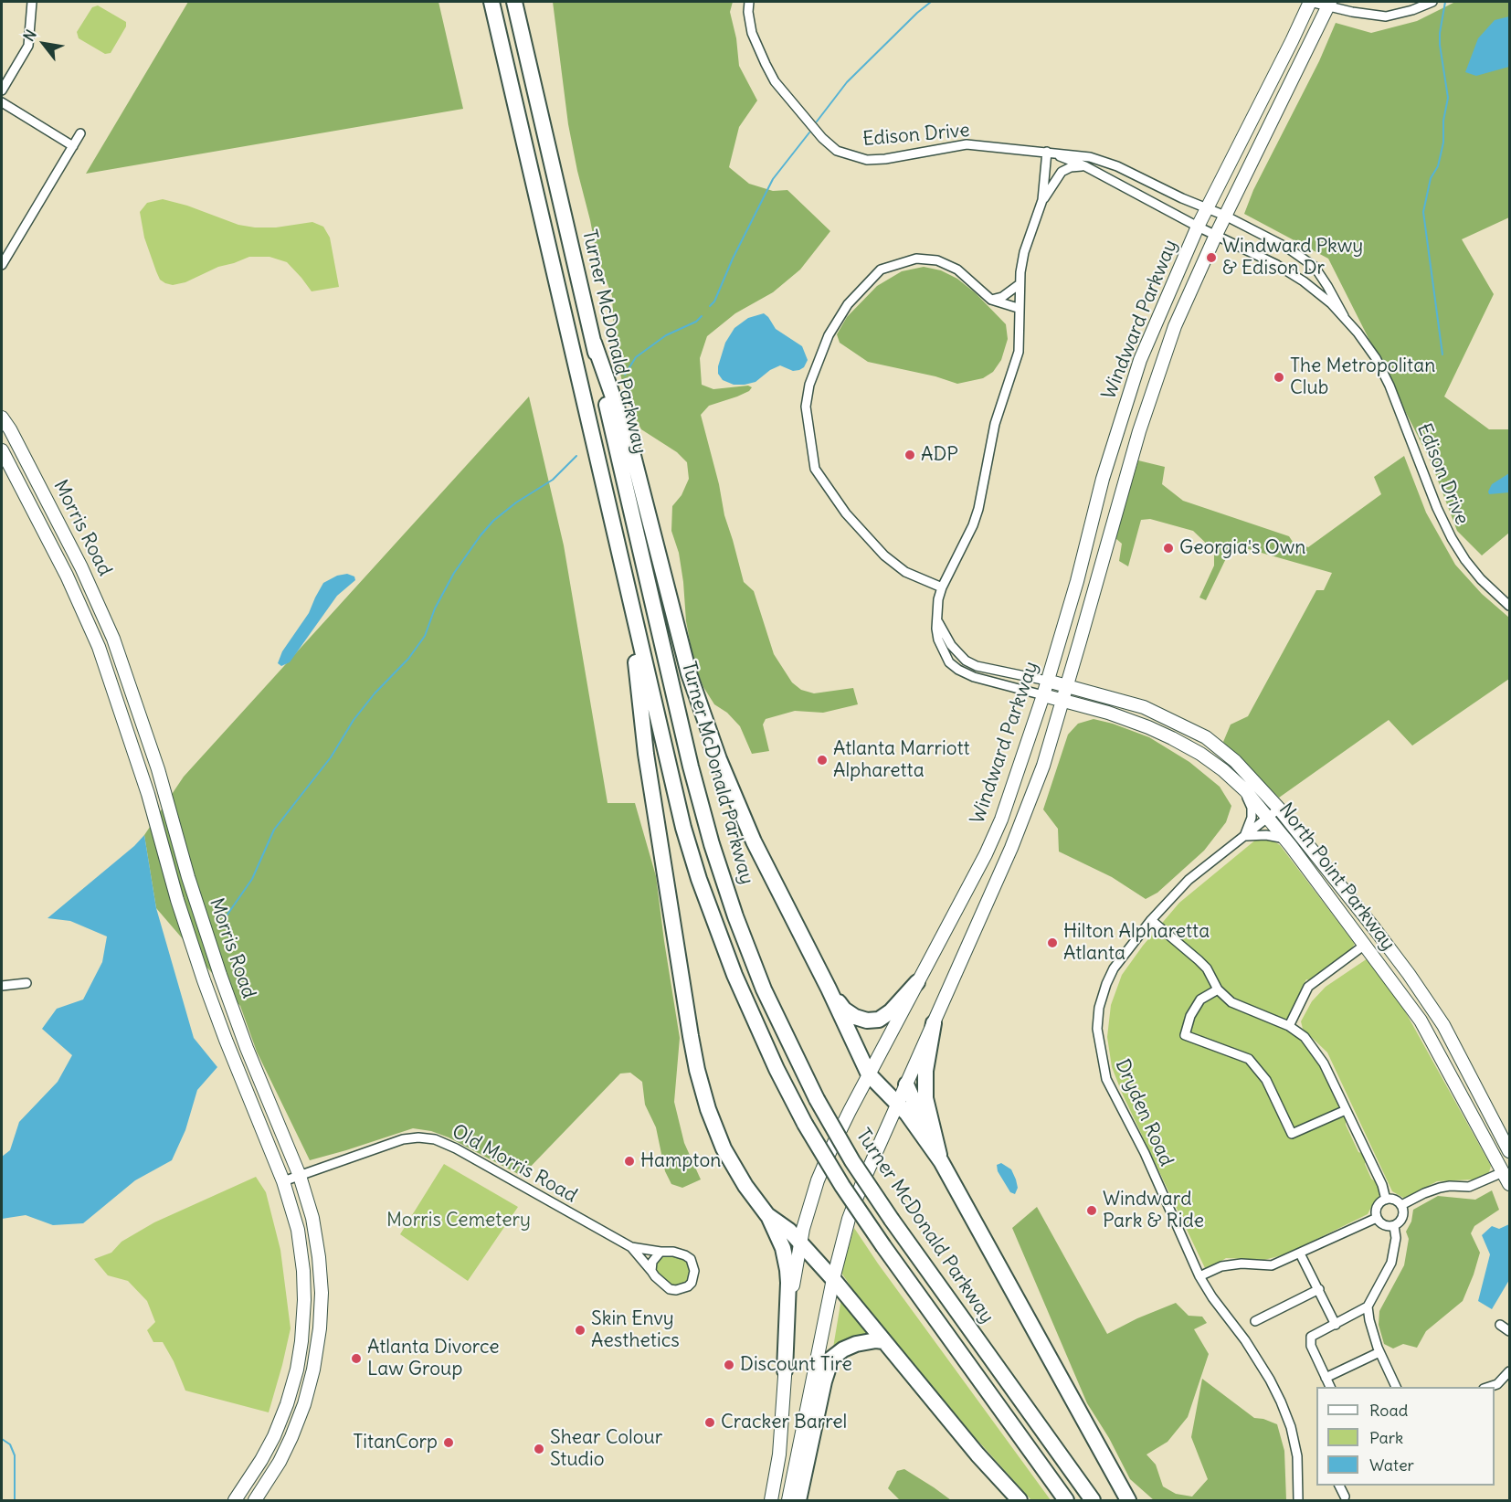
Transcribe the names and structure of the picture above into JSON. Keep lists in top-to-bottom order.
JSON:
{
  "streets": {
    "highway": ["Turner McDonald Parkway"],
    "street": [
      "Edison Drive",
      "Windward Parkway",
      "Morris Road",
      "North Point Parkway",
      "Dryden Road",
      "Old Morris Road"
    ]
  },
  "crossings": [
    ["Edison Drive", "Windward Parkway"],
    ["Windward Parkway", "North Point Parkway"],
    ["Morris Road", "Old Morris Road"],
    ["North Point Parkway", "Dryden Road"]
  ],
  "parks": ["Morris Cemetery"],
  "places": [
    "Windward Pkwy & Edison Dr",
    "The Metropolitan Club",
    "ADP",
    "Georgia's Own",
    "Atlanta Marriott Alpharetta",
    "Hilton Alpharetta Atlanta",
    "Hampton",
    "Windward Park & Ride",
    "Skin Envy Aesthetics",
    "Atlanta Divorce Law Group",
    "Discount Tire",
    "Cracker Barrel",
    "TitanCorp",
    "Shear Colour Studio"
  ],
  "legend": ["Road", "Park", "Water"],
  "north": "top left"
}
